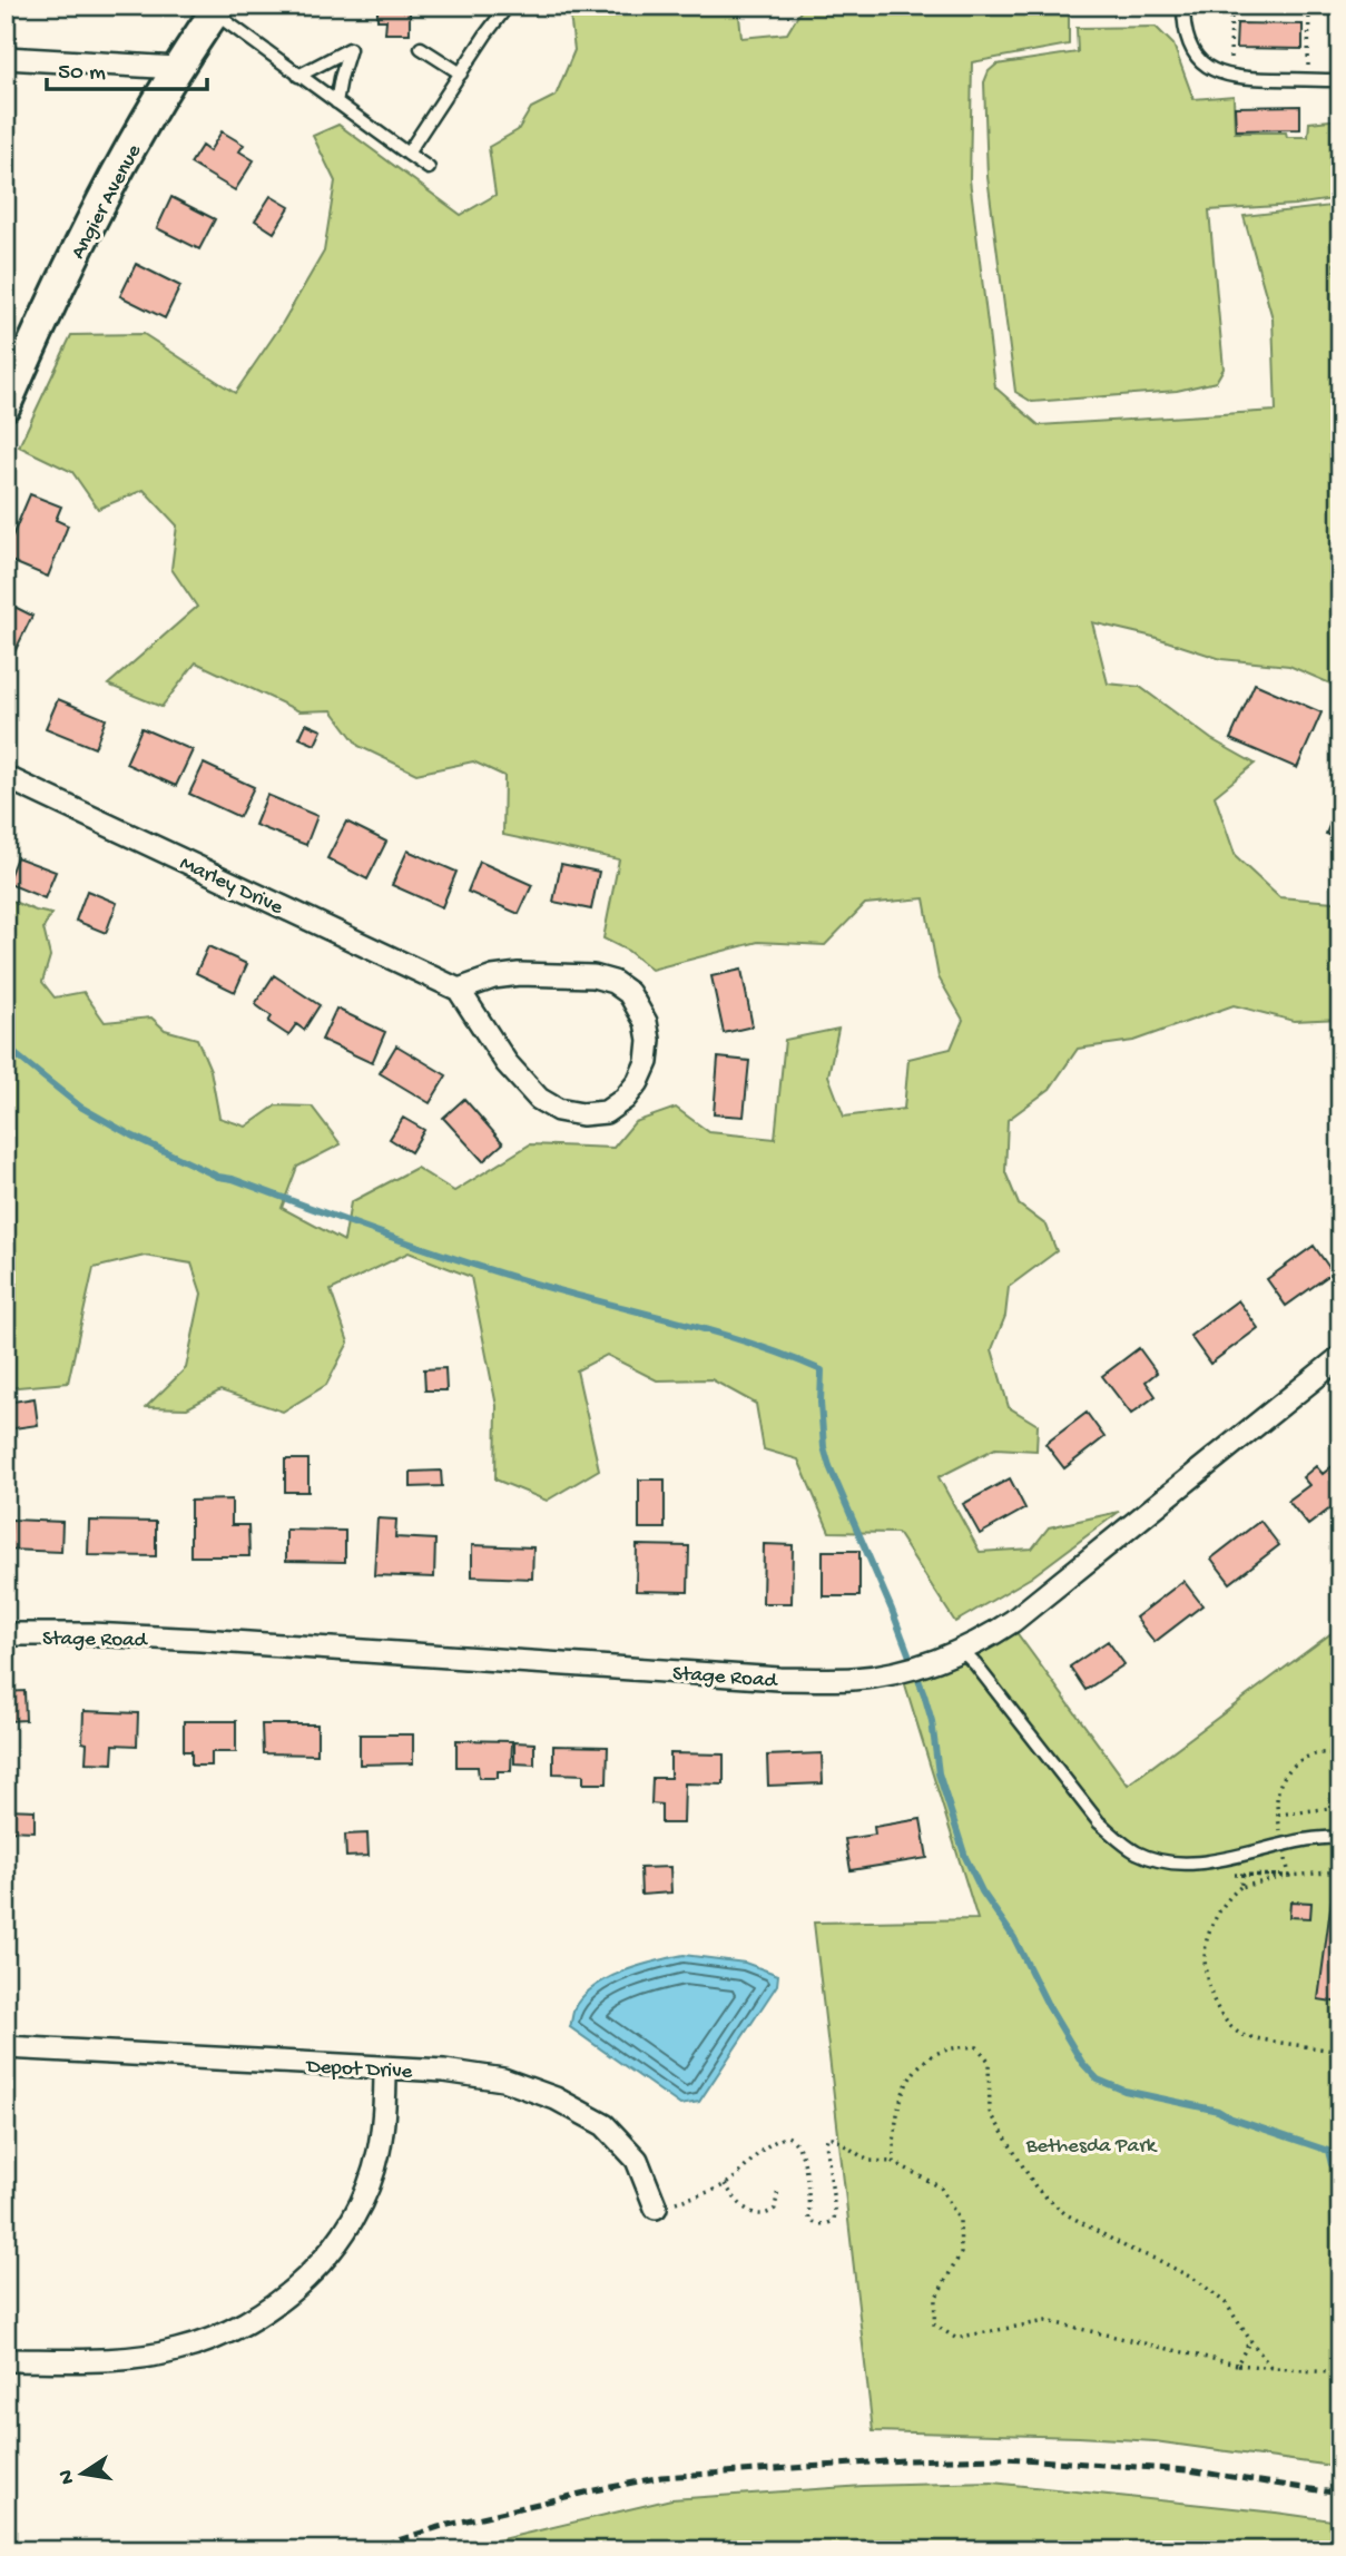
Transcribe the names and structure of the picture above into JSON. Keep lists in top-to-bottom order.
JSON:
{
  "streets": {
    "main road": ["Angier Avenue"],
    "street": ["Marley Drive", "Stage Road", "Depot Drive"]
  },
  "parks": ["Bethesda Park"],
  "scale_bar": "50 m",
  "north": "left"
}
